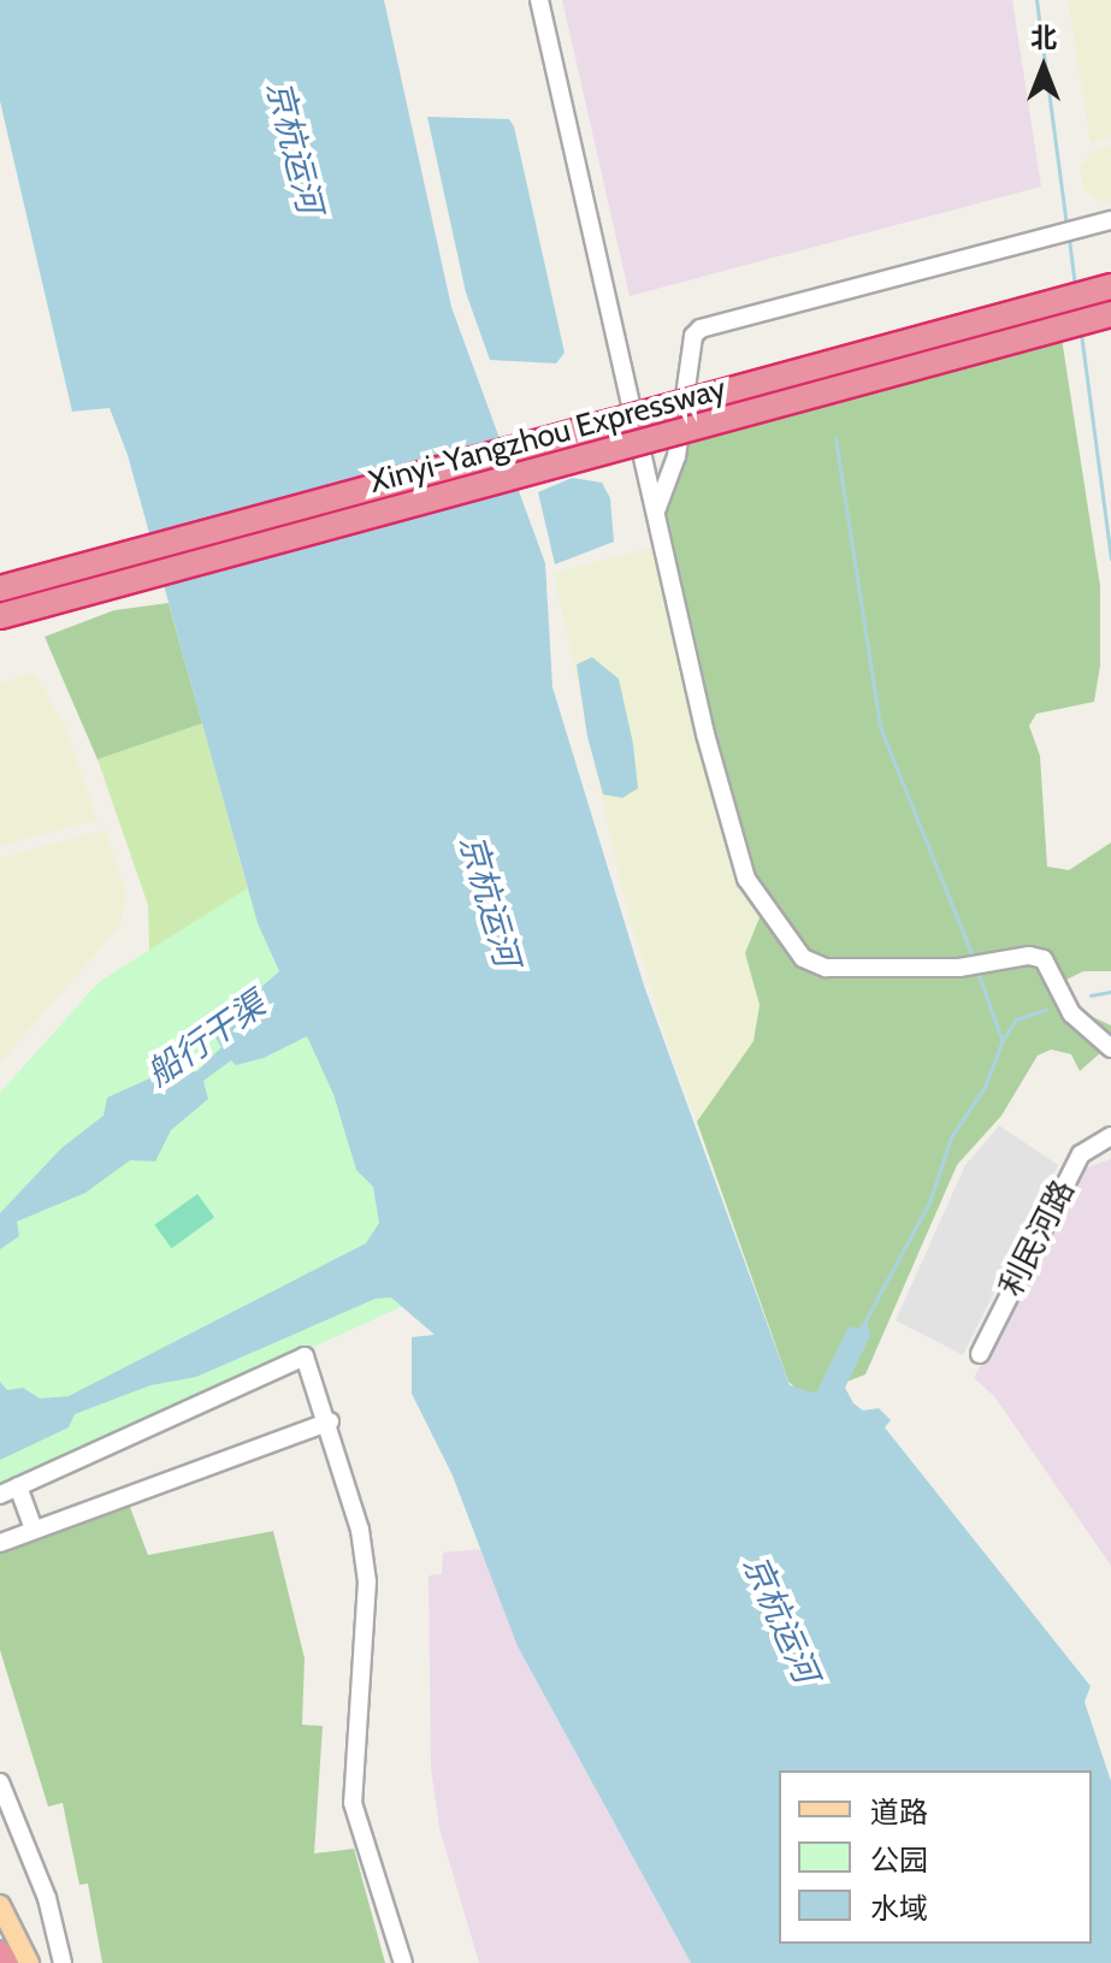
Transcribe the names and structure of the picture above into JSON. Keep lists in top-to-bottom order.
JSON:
{
  "streets": {
    "highway": ["Xinyi-Yangzhou Expressway"],
    "street": ["利民河路"]
  },
  "water": ["京杭运河", "船行干渠"],
  "legend": ["道路", "公园", "水域"],
  "north": "top"
}
